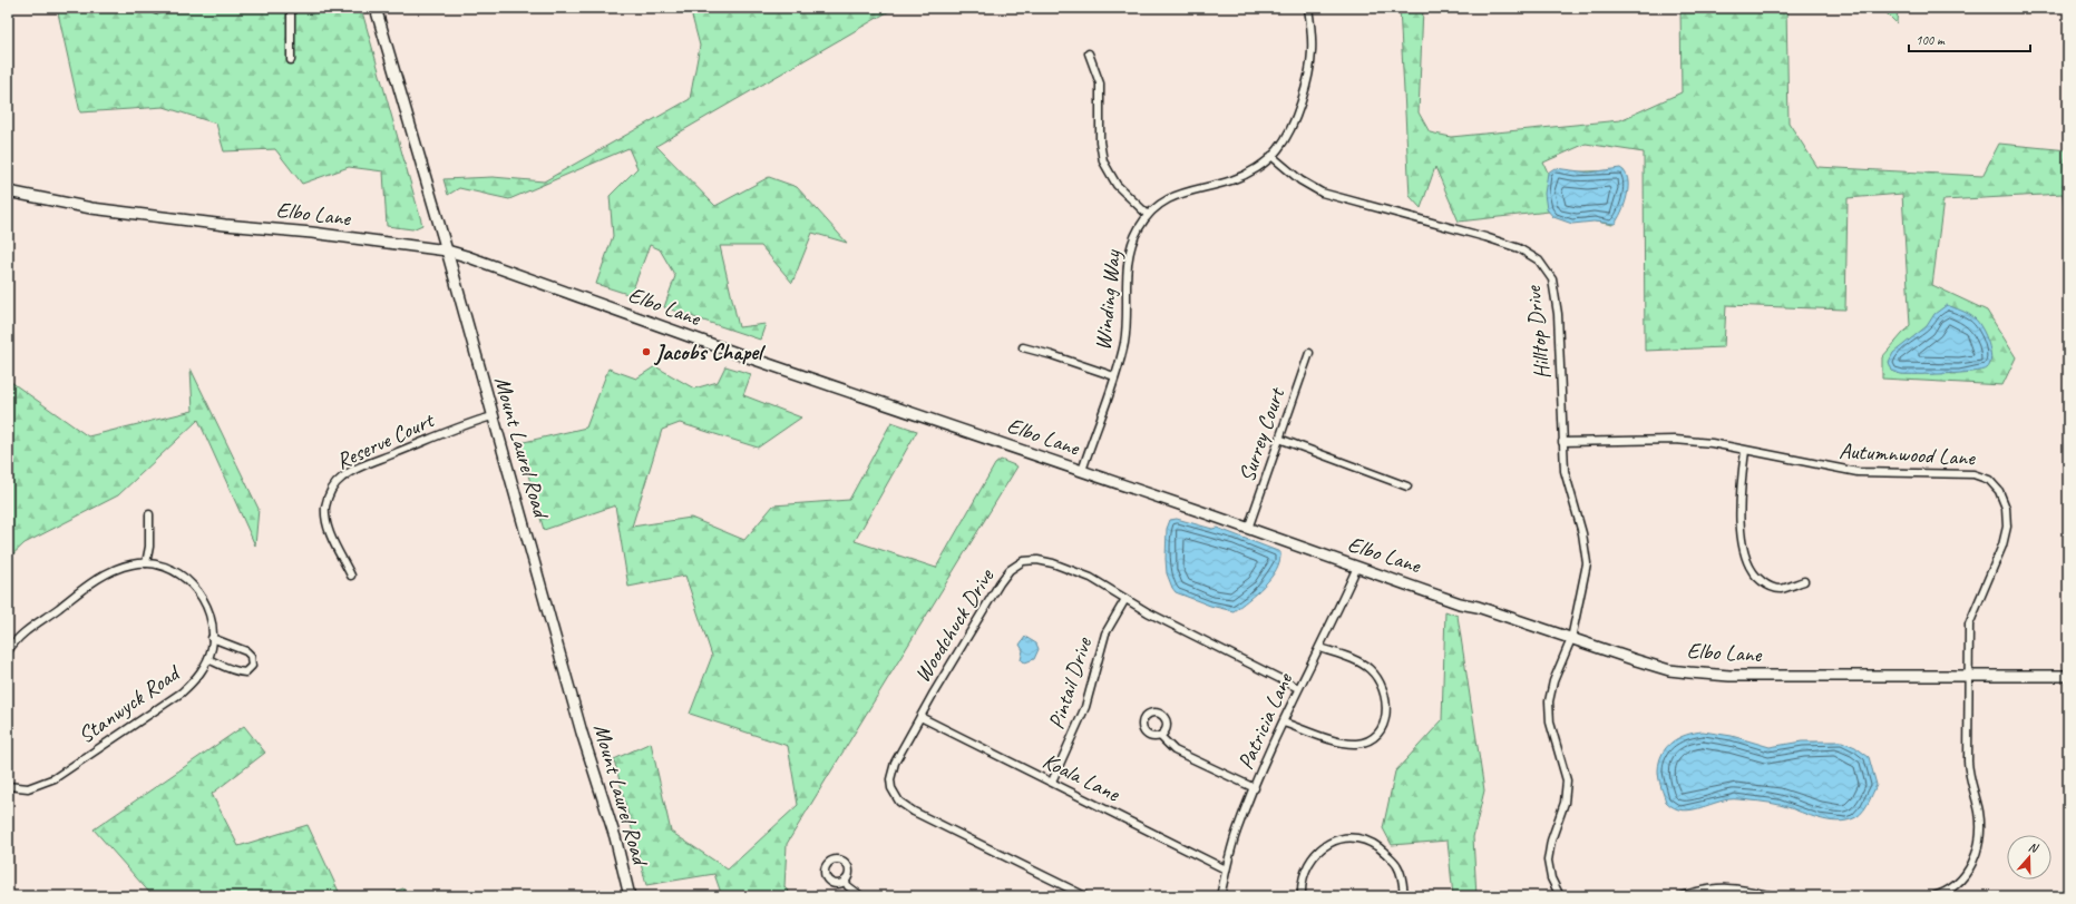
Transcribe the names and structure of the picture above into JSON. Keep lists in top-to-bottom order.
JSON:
{
  "streets": {
    "street": [
      "Elbo Lane",
      "Winding Way",
      "Hilltop Drive",
      "Surrey Court",
      "Reserve Court",
      "Mount Laurel Road",
      "Autumnwood Lane",
      "Woodchuck Drive",
      "Pintail Drive",
      "Stanwyck Road",
      "Patricia Lane",
      "Koala Lane"
    ]
  },
  "crossings": [
    ["Elbo Lane", "Winding Way"],
    ["Elbo Lane", "Hilltop Drive"],
    ["Elbo Lane", "Surrey Court"],
    ["Elbo Lane", "Mount Laurel Road"],
    ["Elbo Lane", "Autumnwood Lane"],
    ["Elbo Lane", "Patricia Lane"],
    ["Winding Way", "Hilltop Drive"],
    ["Hilltop Drive", "Autumnwood Lane"],
    ["Reserve Court", "Mount Laurel Road"],
    ["Woodchuck Drive", "Pintail Drive"],
    ["Woodchuck Drive", "Patricia Lane"],
    ["Woodchuck Drive", "Koala Lane"],
    ["Pintail Drive", "Koala Lane"],
    ["Patricia Lane", "Koala Lane"]
  ],
  "places": ["Jacobs Chapel"],
  "scale_bar": "100 m",
  "north": "top"
}
